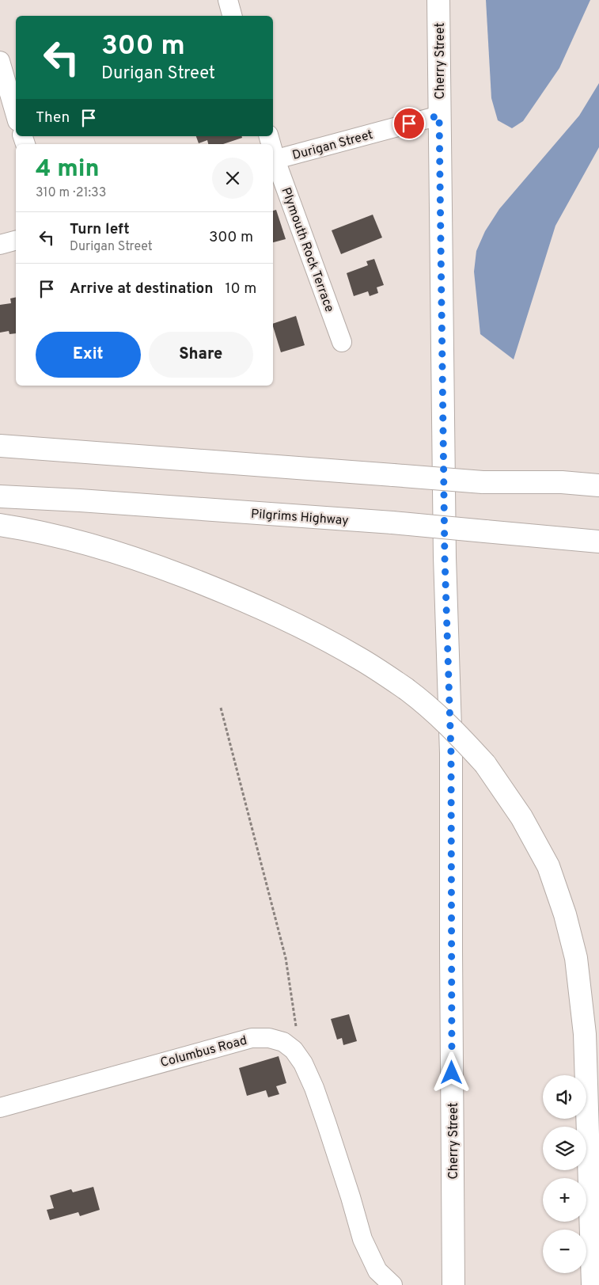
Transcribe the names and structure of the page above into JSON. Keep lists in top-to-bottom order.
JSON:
{
  "streets": {
    "main road": ["Cherry Street", "Pilgrims Highway"],
    "street": ["Durigan Street", "Plymouth Rock Terrace", "Columbus Road"]
  },
  "crossings": [
    ["Cherry Street", "Durigan Street"],
    ["Durigan Street", "Plymouth Rock Terrace"]
  ],
  "page": {
    "turn": ["300 m", "Durigan Street"],
    "then": "Then",
    "heading": ["4 min", "310 m · 21:33"],
    "list": [
      {
        "name": "Turn left",
        "note": "Durigan Street",
        "value": "300 m"
      },
      {
        "name": "Arrive at destination",
        "value": "10 m"
      }
    ],
    "buttons": ["Exit", "Share"],
    "map_buttons": ["+", "−"]
  }
}
